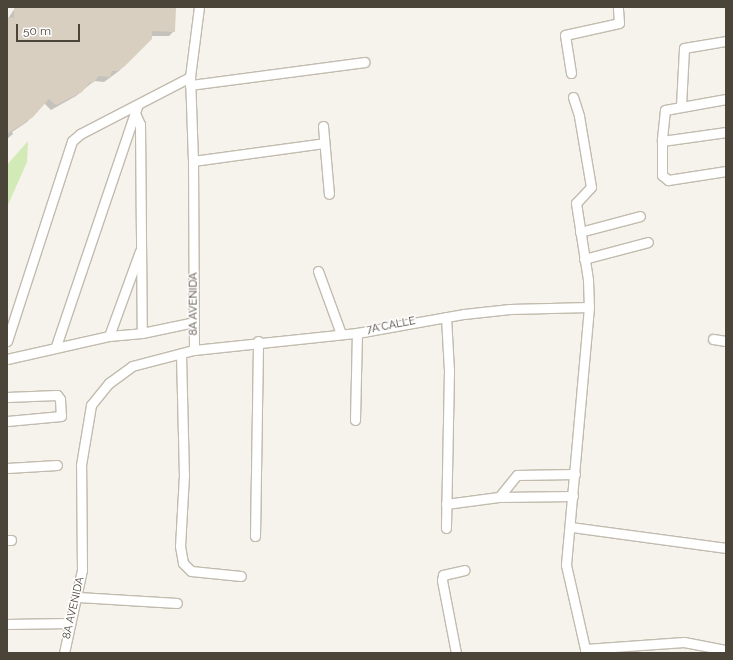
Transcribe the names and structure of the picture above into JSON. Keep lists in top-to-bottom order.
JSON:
{
  "streets": {
    "street": ["8A AVENIDA", "7A CALLE"]
  },
  "crossings": [
    ["8A AVENIDA", "7A CALLE"]
  ],
  "scale_bar": "50 m"
}
